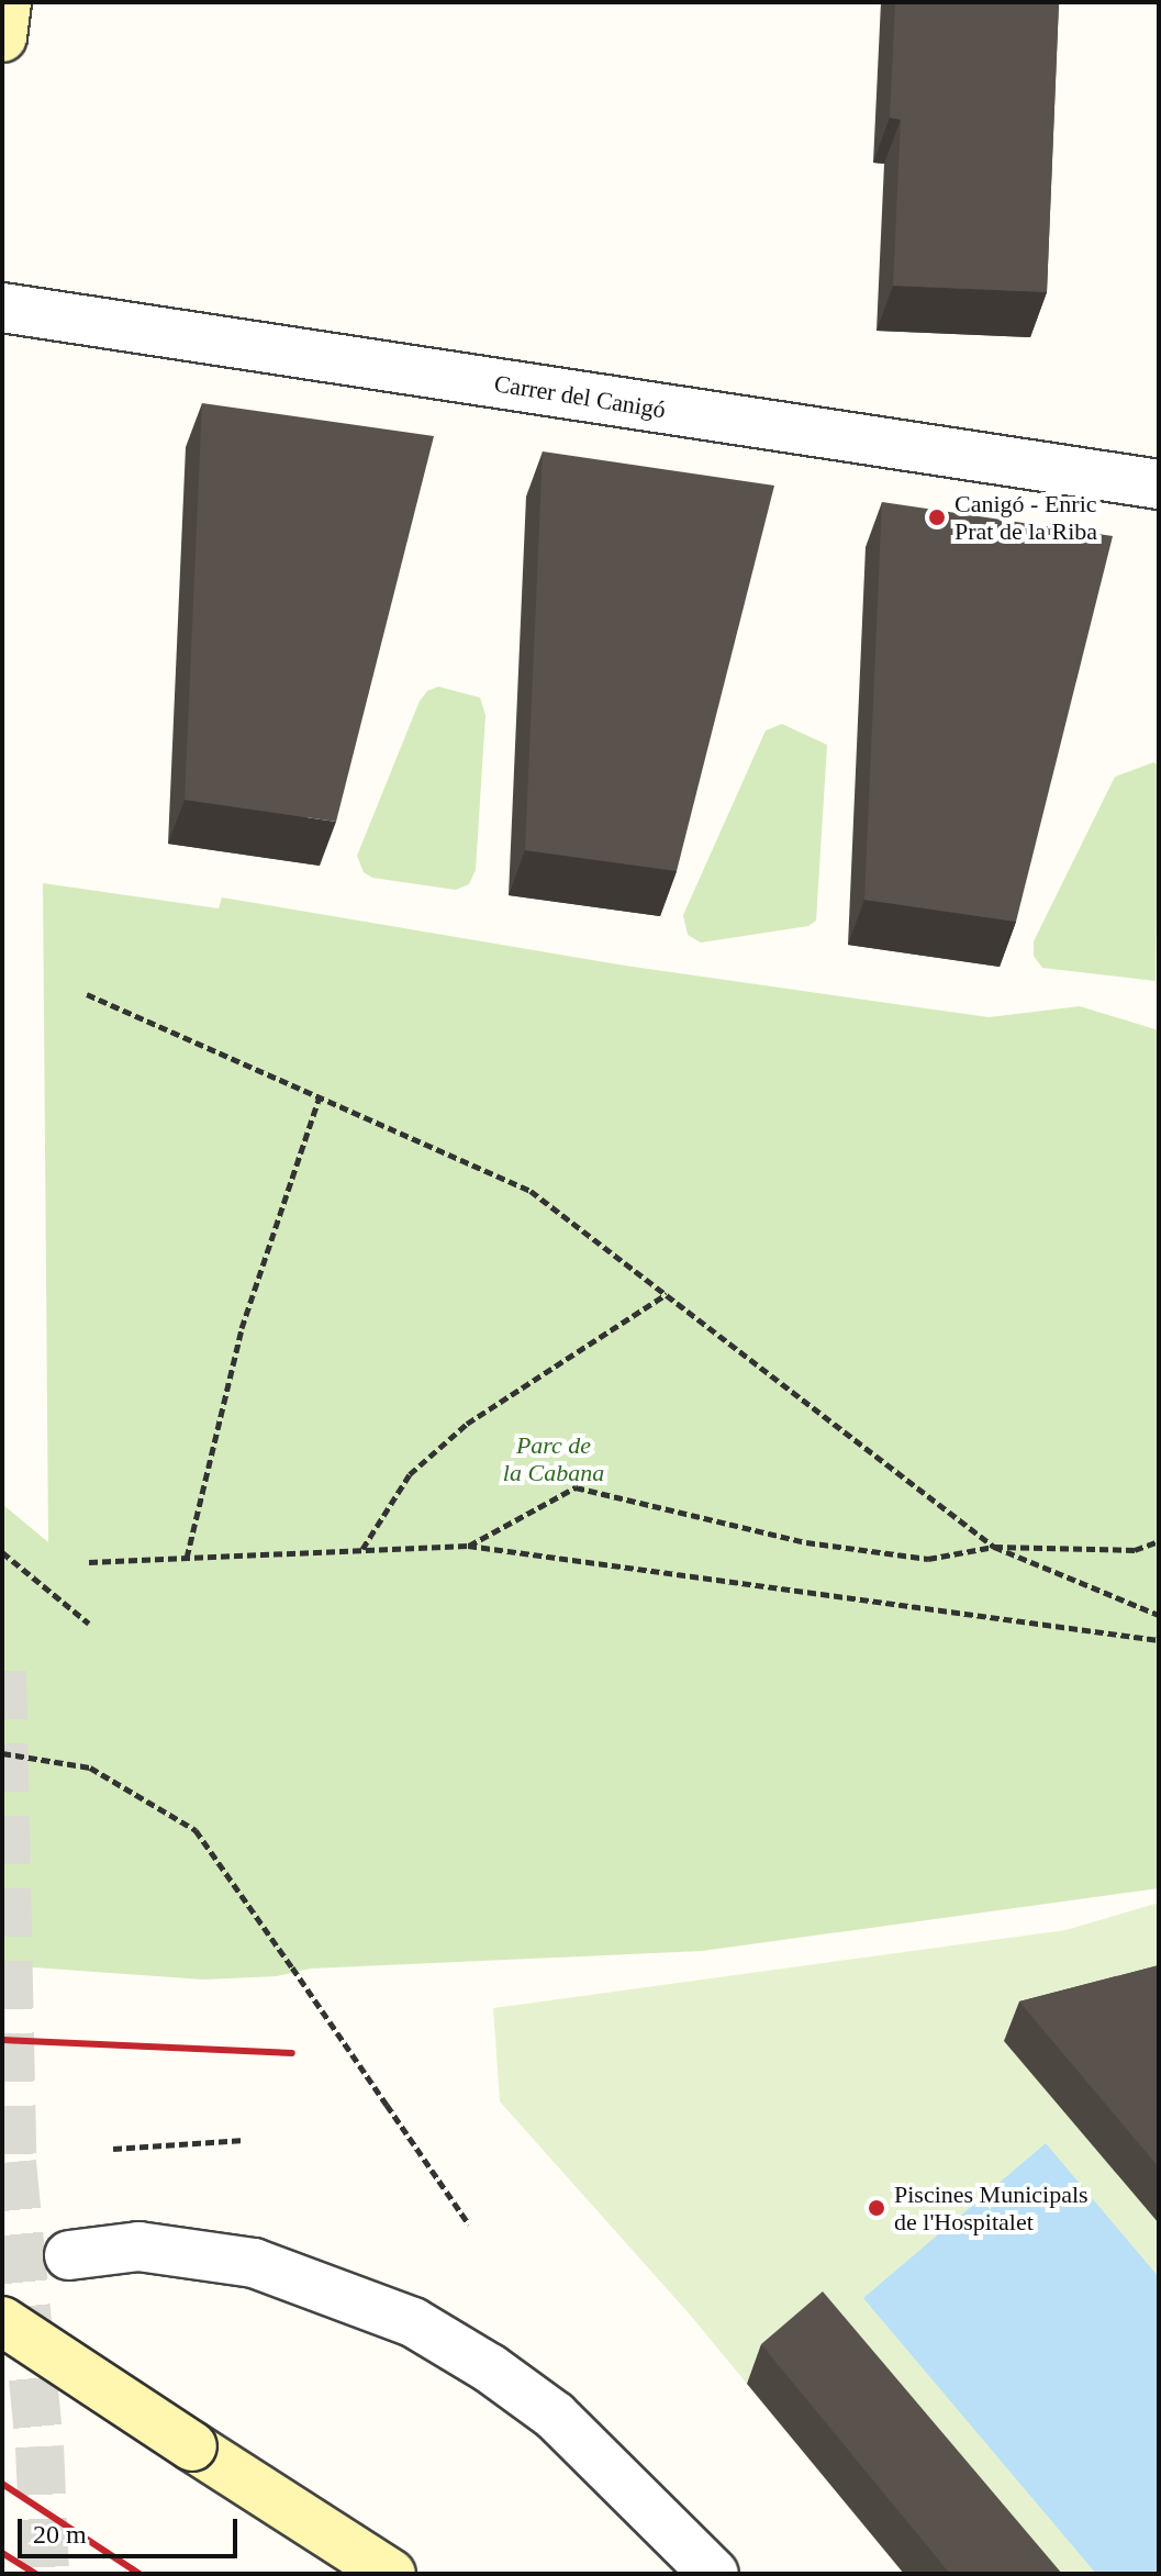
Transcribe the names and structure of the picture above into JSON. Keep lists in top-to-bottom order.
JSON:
{
  "streets": {
    "street": ["Carrer del Canigó"]
  },
  "parks": ["Parc de la Cabana"],
  "places": ["Canigó - Enric Prat de la Riba", "Piscines Municipals de l'Hospitalet"],
  "scale_bar": "20 m"
}
